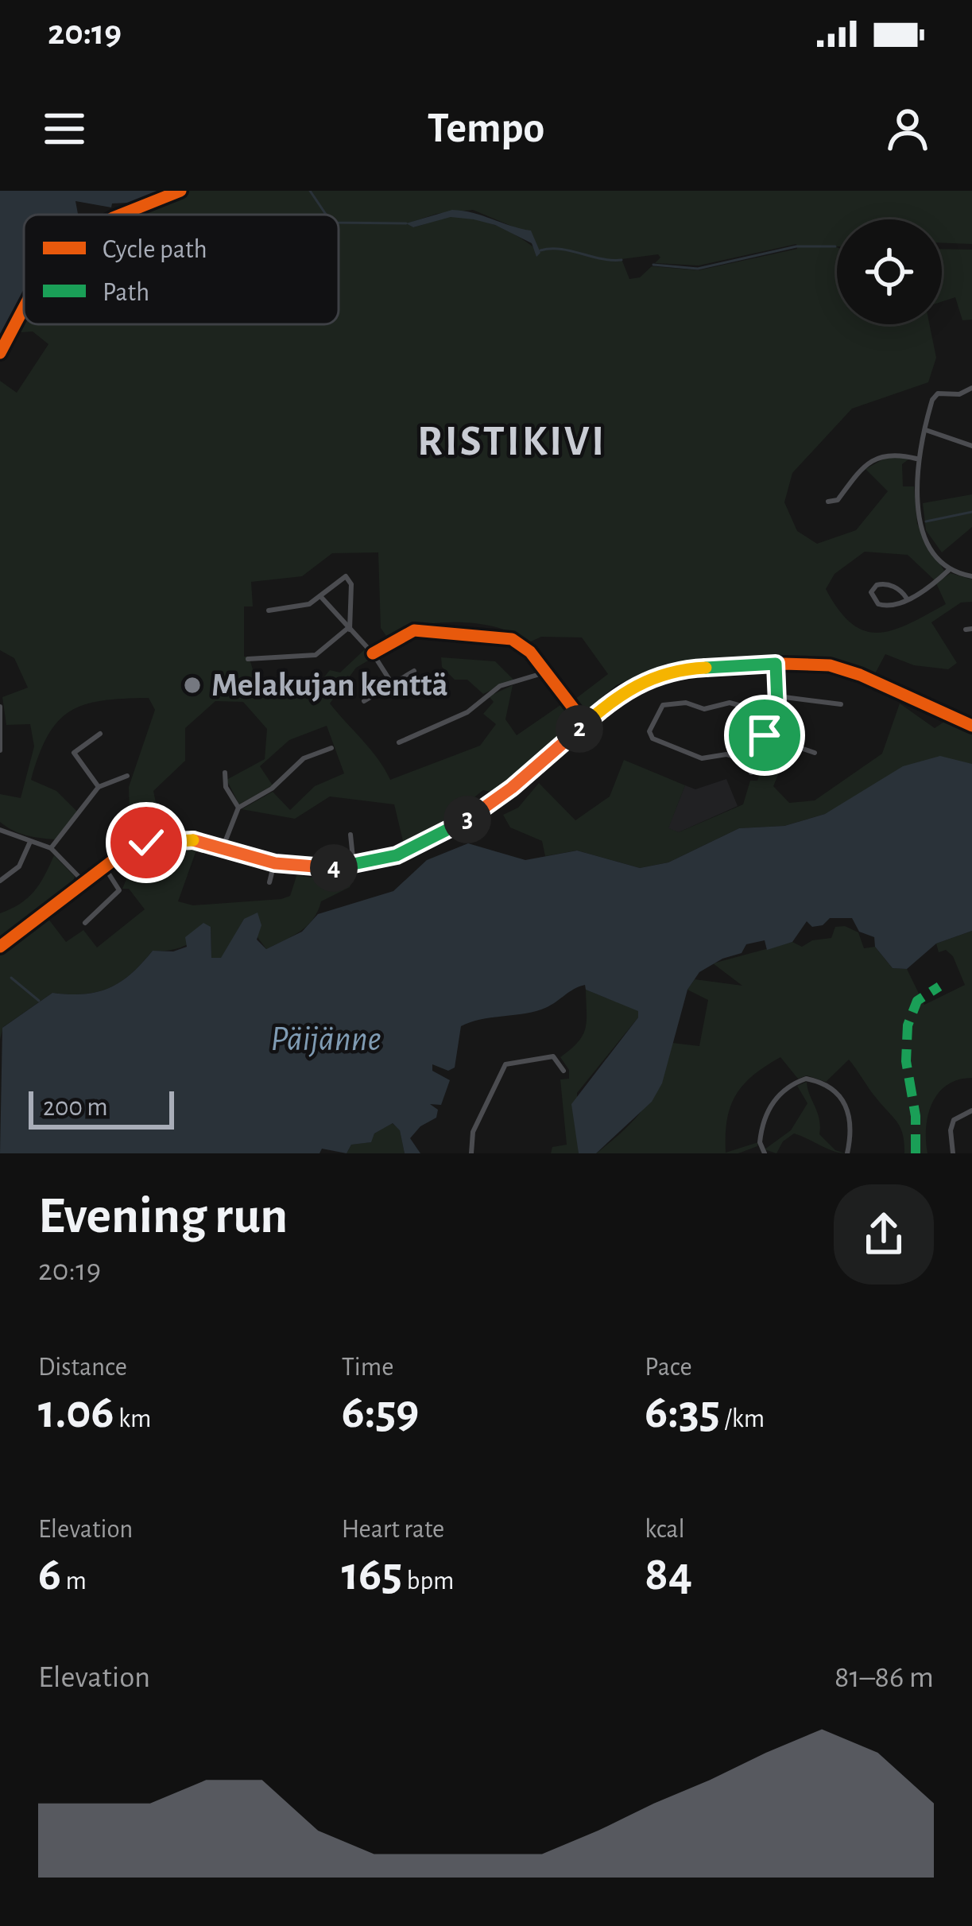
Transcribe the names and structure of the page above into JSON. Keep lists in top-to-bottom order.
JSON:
{
  "districts": ["RISTIKIVI"],
  "water": ["Päijänne"],
  "places": ["Melakujan kenttä"],
  "legend": ["Cycle path", "Path"],
  "scale_bar": "200 m",
  "page": {
    "status": "20:19",
    "header": "Tempo",
    "pins": ["2", "3", "4"],
    "scale": "200 m",
    "heading": ["Evening run", "20:19"],
    "stats": [
      ["Distance", "1.06 km"],
      ["Time", "6:59"],
      ["Pace", "6:35 /km"],
      ["Elevation", "6 m"],
      ["Heart rate", "165 bpm"],
      ["kcal", "84"]
    ],
    "chart": ["Elevation", "81–86 m"]
  }
}
